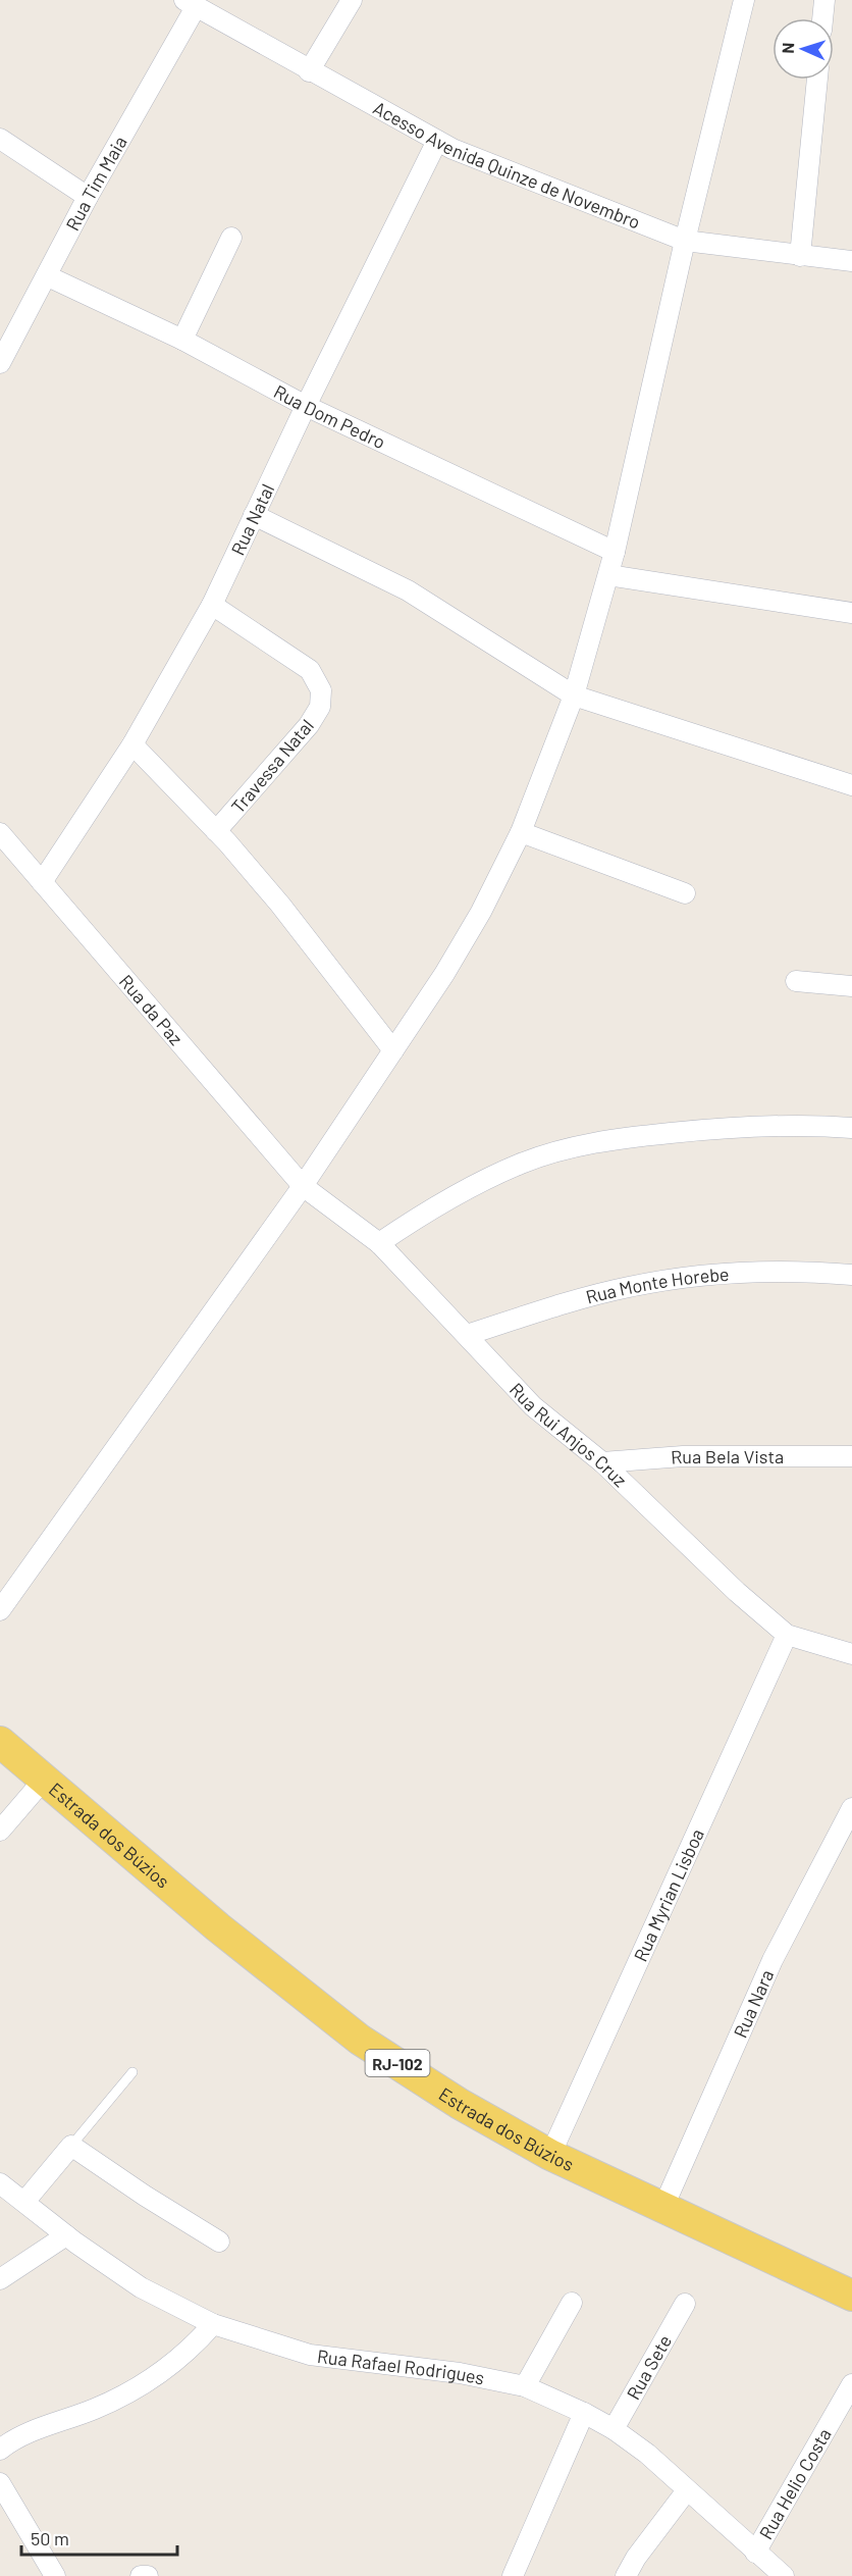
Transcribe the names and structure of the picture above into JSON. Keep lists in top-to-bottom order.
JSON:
{
  "streets": {
    "main road": ["Estrada dos Búzios", "RJ-102"],
    "street": [
      "Acesso Avenida Quinze de Novembro",
      "Rua Tim Maia",
      "Rua Dom Pedro",
      "Rua Natal",
      "Travessa Natal",
      "Rua da Paz",
      "Rua Monte Horebe",
      "Rua Rui Anjos Cruz",
      "Rua Bela Vista",
      "Rua Myrian Lisboa",
      "Rua Nara",
      "Rua Rafael Rodrigues",
      "Rua Sete",
      "Rua Helio Costa"
    ]
  },
  "crossings": [
    ["Acesso Avenida Quinze de Novembro", "Rua Tim Maia"],
    ["Acesso Avenida Quinze de Novembro", "Rua Natal"],
    ["Rua Tim Maia", "Rua Dom Pedro"],
    ["Rua Dom Pedro", "Rua Natal"],
    ["Rua Natal", "Travessa Natal"],
    ["Rua Natal", "Rua da Paz"],
    ["Rua da Paz", "Rua Rui Anjos Cruz"],
    ["Rua Monte Horebe", "Rua Rui Anjos Cruz"],
    ["Rua Rui Anjos Cruz", "Rua Bela Vista"],
    ["Rua Rui Anjos Cruz", "Rua Myrian Lisboa"],
    ["Estrada dos Búzios", "Rua Myrian Lisboa"],
    ["Estrada dos Búzios", "Rua Nara"],
    ["Rua Rafael Rodrigues", "Rua Sete"],
    ["Rua Rafael Rodrigues", "Rua Helio Costa"]
  ],
  "scale_bar": "50 m",
  "north": "left"
}
